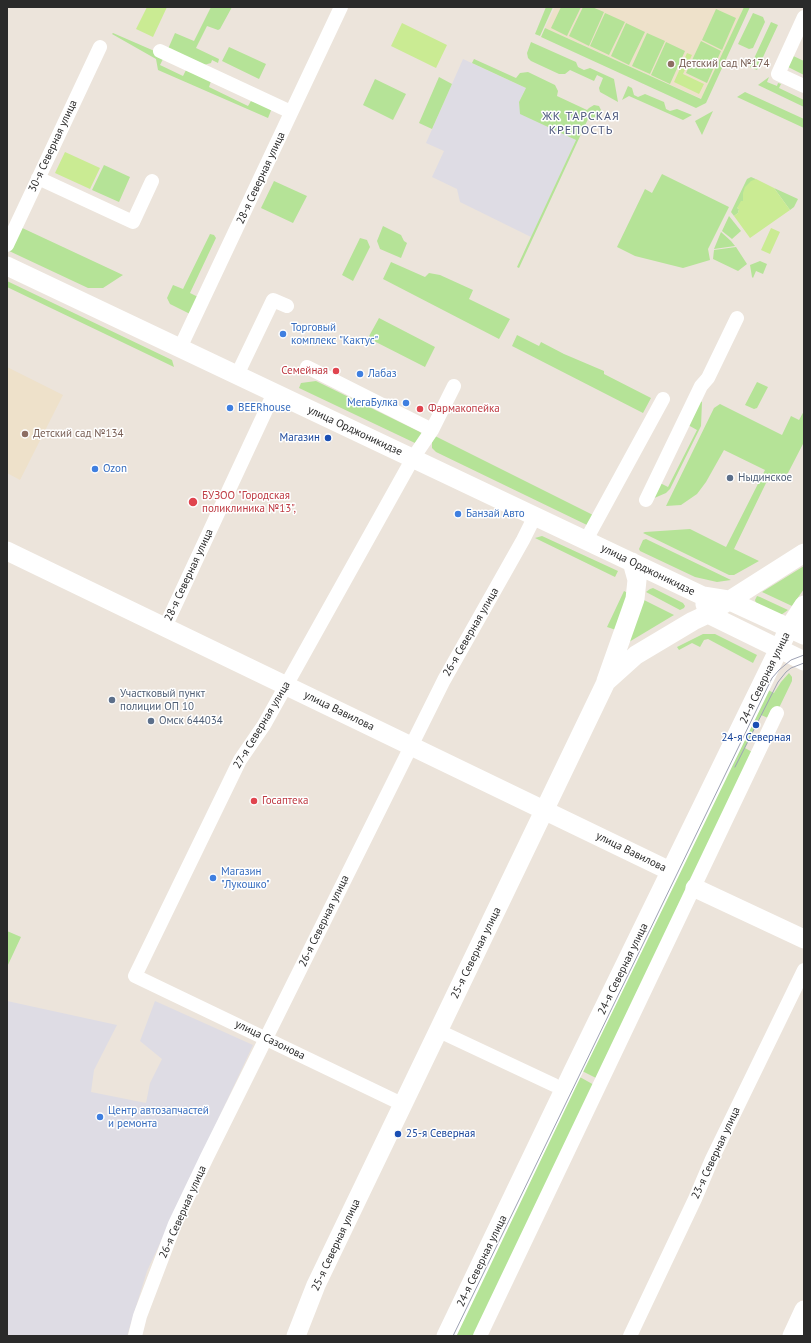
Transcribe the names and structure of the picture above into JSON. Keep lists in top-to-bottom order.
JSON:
{
  "streets": {
    "main road": [
      "улица Орджоникидзе",
      "24-я Северная улица",
      "улица Вавилова",
      "25-я Северная улица"
    ],
    "street": [
      "30-я Северная улица",
      "28-я Северная улица",
      "26-я Северная улица",
      "27-я Северная улица",
      "улица Сазонова",
      "23-я Северная улица"
    ]
  },
  "crossings": [
    ["28-я Северная улица", "улица Орджоникидзе"],
    ["28-я Северная улица", "улица Вавилова"],
    ["улица Орджоникидзе", "26-я Северная улица"],
    ["улица Орджоникидзе", "24-я Северная улица"],
    ["улица Орджоникидзе", "27-я Северная улица"],
    ["улица Орджоникидзе", "25-я Северная улица"],
    ["26-я Северная улица", "улица Вавилова"],
    ["26-я Северная улица", "улица Сазонова"],
    ["24-я Северная улица", "улица Вавилова"],
    ["улица Вавилова", "27-я Северная улица"],
    ["улица Вавилова", "25-я Северная улица"],
    ["27-я Северная улица", "улица Сазонова"],
    ["25-я Северная улица", "улица Сазонова"]
  ],
  "districts": ["ЖК ТАРСКАЯ КРЕПОСТЬ"],
  "places": [
    "Детский сад №174",
    "Торговый комплекс \"Кактус\"",
    "Семейная",
    "Лабаз",
    "МегаБулка",
    "BEERhouse",
    "Фармакопейка",
    "Детский сад №134",
    "Магазин",
    "Ozon",
    "Ныдинское",
    "БУЗОО \"Городская поликлиника №13\",",
    "Банзай Авто",
    "Участковый пункт полиции ОП 10",
    "Омск 644034",
    "24-я Северная",
    "Госаптека",
    "Магазин \"Лукошко\"",
    "Центр автозапчастей и ремонта",
    "25-я Северная"
  ]
}
